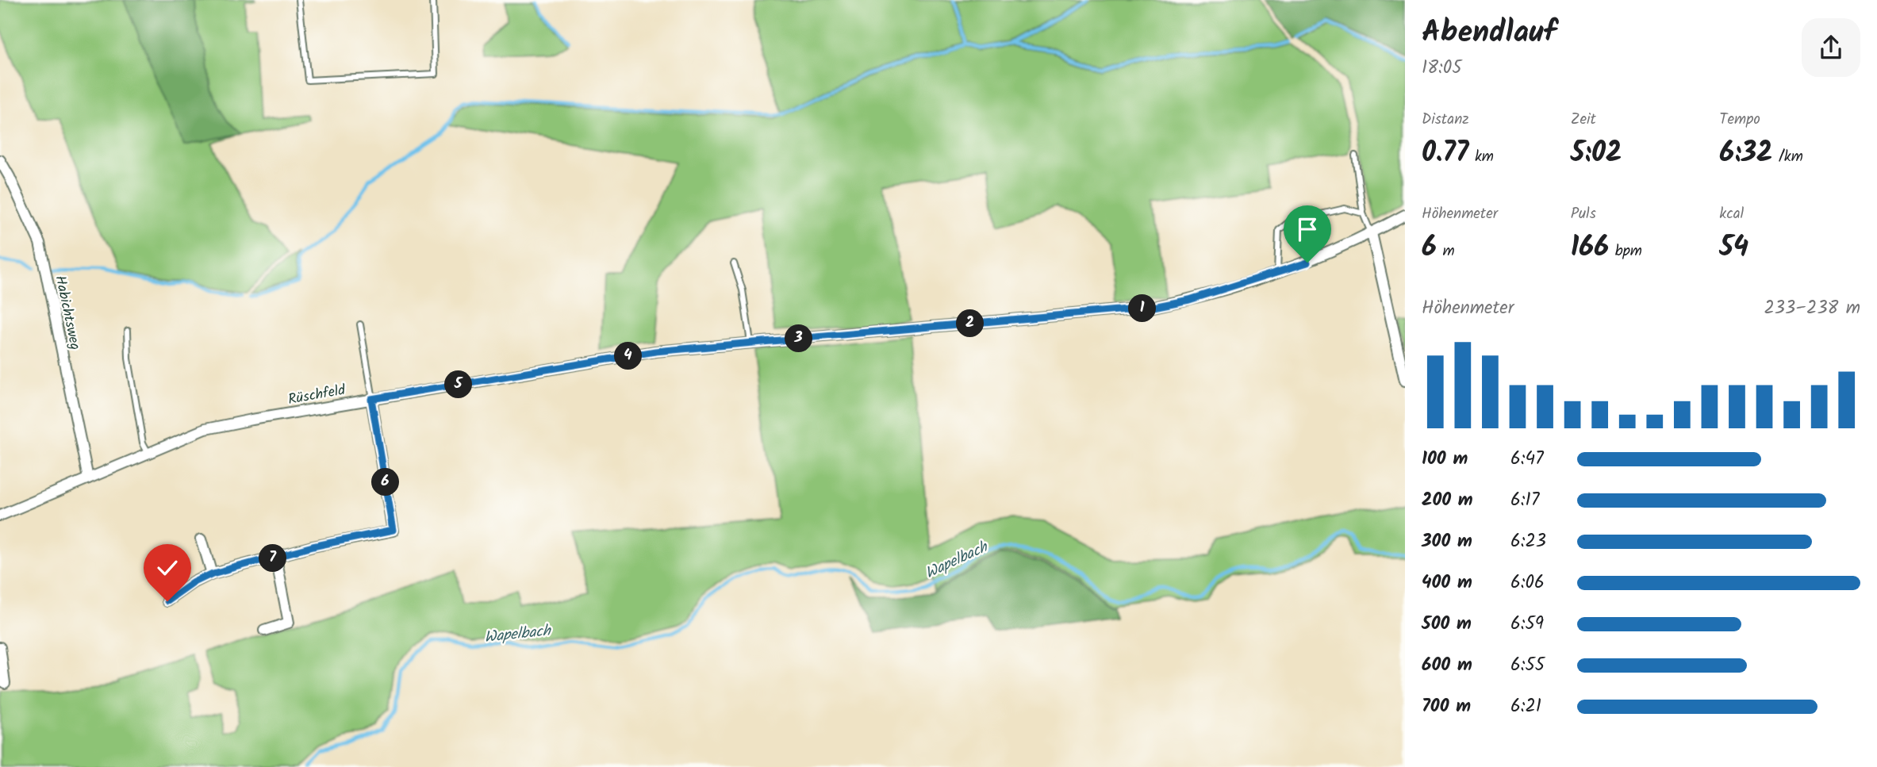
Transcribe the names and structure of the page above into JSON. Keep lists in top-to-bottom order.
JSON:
{
  "streets": {
    "street": ["Habichtsweg", "Rüschfeld"]
  },
  "crossings": [
    ["Habichtsweg", "Rüschfeld"]
  ],
  "water": ["Wapelbach"],
  "page": {
    "heading": ["Abendlauf", "18:05"],
    "stats": [
      ["Distanz", "0.77 km"],
      ["Zeit", "5:02"],
      ["Tempo", "6:32 /km"],
      ["Höhenmeter", "6 m"],
      ["Puls", "166 bpm"],
      ["kcal", "54"]
    ],
    "chart": ["Höhenmeter", "233–238 m"],
    "pins": [
      "1",
      "2",
      "3",
      "4",
      "5",
      "6",
      "7"
    ],
    "list": [
      {
        "name": "100 m",
        "note": "6:47"
      },
      {
        "name": "200 m",
        "note": "6:17"
      },
      {
        "name": "300 m",
        "note": "6:23"
      },
      {
        "name": "400 m",
        "note": "6:06"
      },
      {
        "name": "500 m",
        "note": "6:59"
      },
      {
        "name": "600 m",
        "note": "6:55"
      },
      {
        "name": "700 m",
        "note": "6:21"
      }
    ]
  }
}
